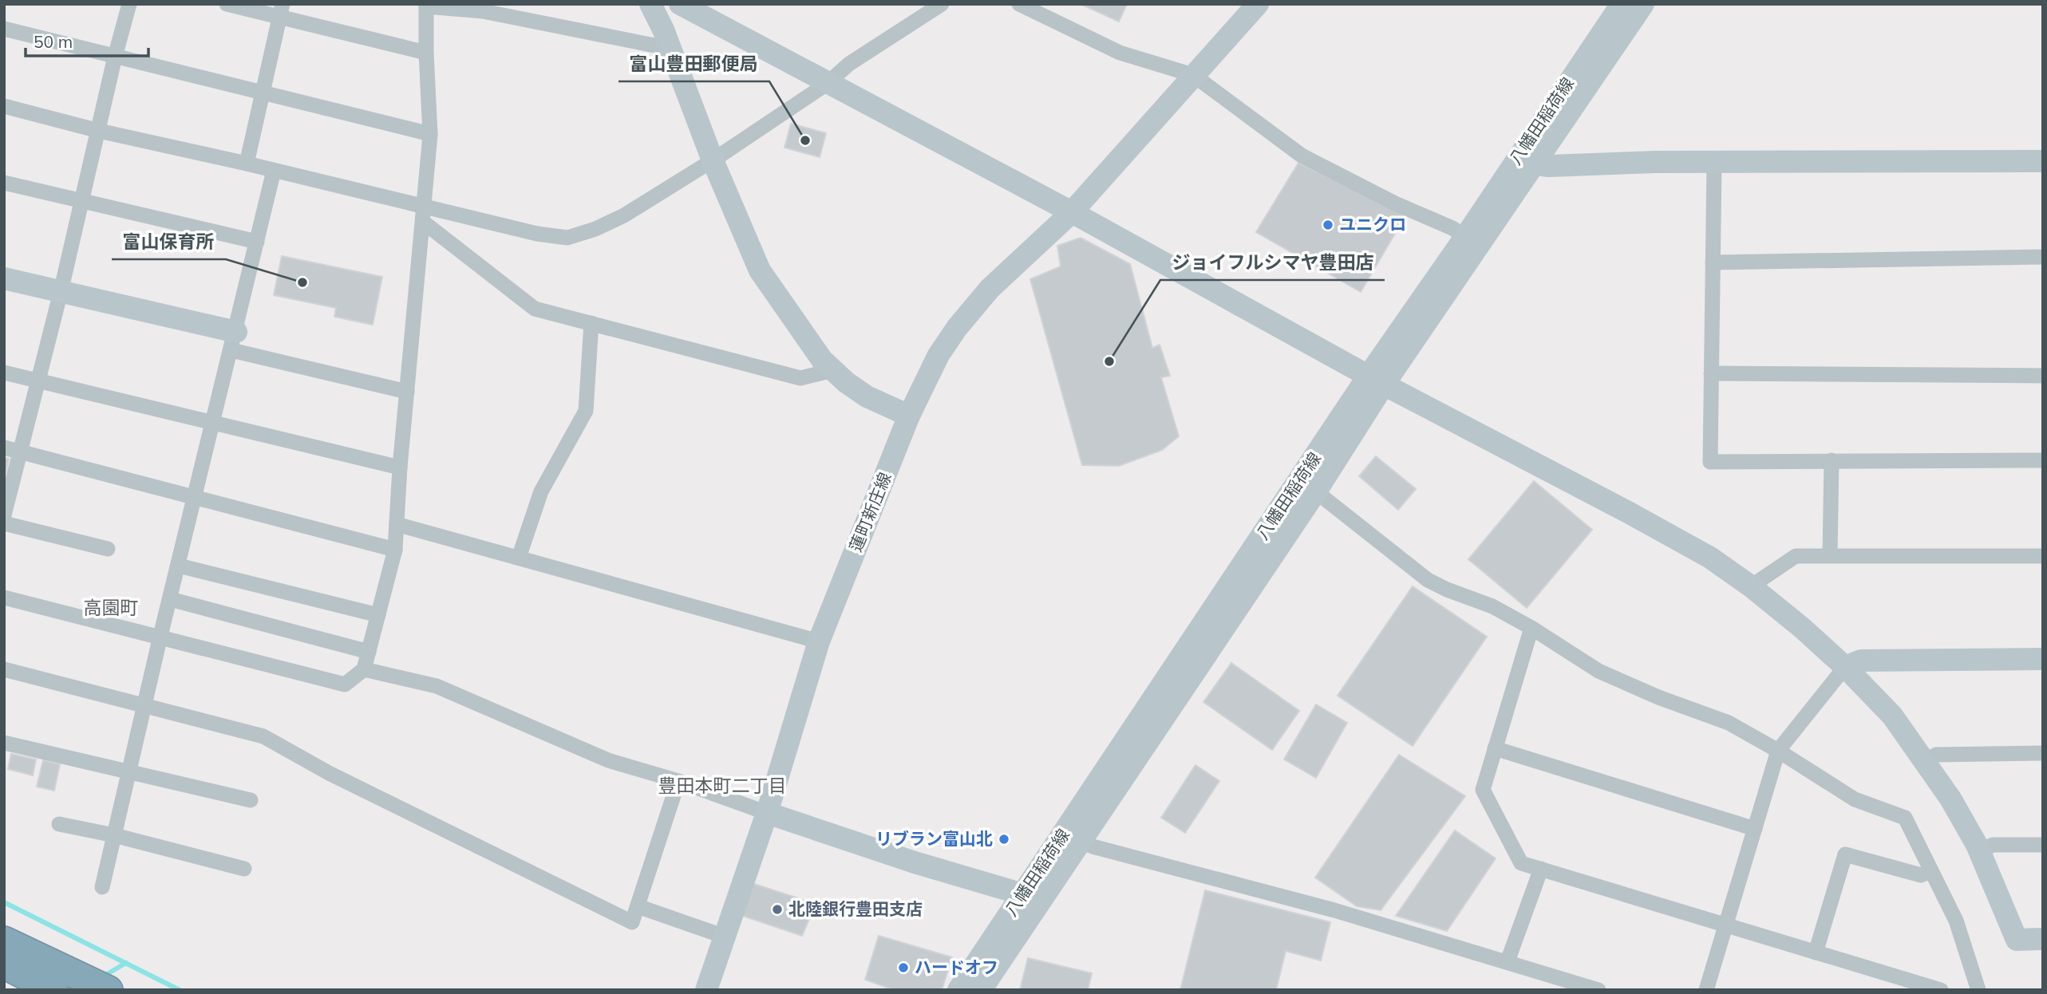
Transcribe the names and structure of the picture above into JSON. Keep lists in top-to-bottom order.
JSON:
{
  "streets": {
    "street": ["八幡田稲荷線", "蓮町新庄線"]
  },
  "districts": ["高園町", "豊田本町二丁目"],
  "places": [
    "富山豊田郵便局",
    "ユニクロ",
    "富山保育所",
    "ジョイフルシマヤ豊田店",
    "リブラン富山北",
    "北陸銀行豊田支店",
    "ハードオフ"
  ],
  "scale_bar": "50 m"
}
